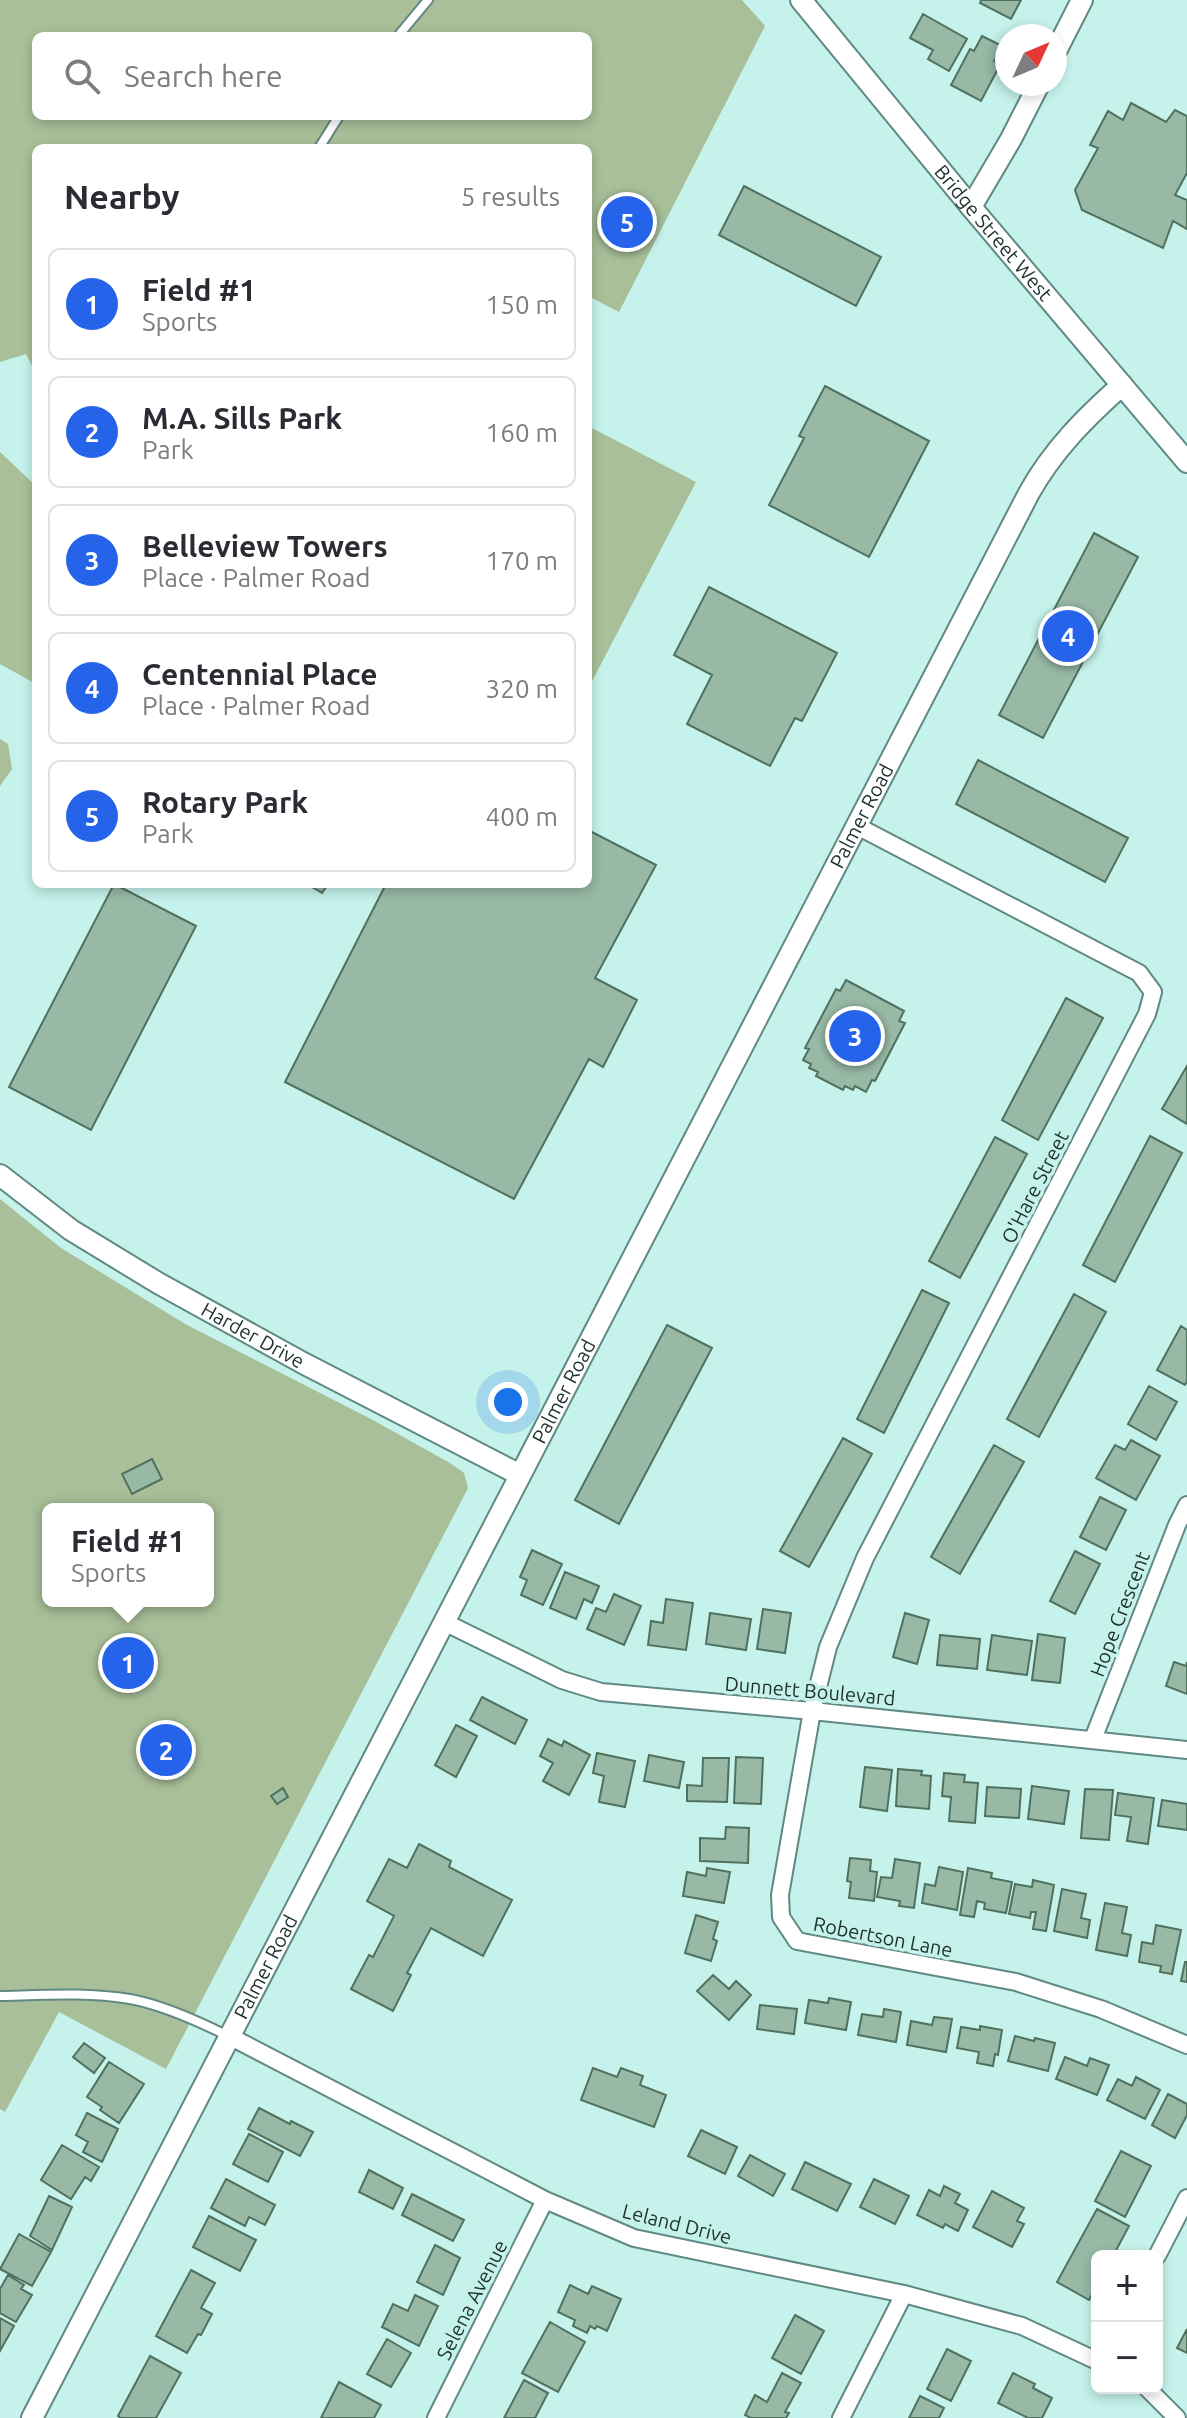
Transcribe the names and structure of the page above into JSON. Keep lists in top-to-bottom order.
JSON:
{
  "streets": {
    "street": [
      "Bridge Street West",
      "Palmer Road",
      "O'Hare Street",
      "Harder Drive",
      "Hope Crescent",
      "Dunnett Boulevard",
      "Robertson Lane",
      "Leland Drive",
      "Selena Avenue"
    ]
  },
  "crossings": [
    ["Bridge Street West", "Palmer Road"],
    ["Palmer Road", "O'Hare Street"],
    ["Palmer Road", "Harder Drive"],
    ["Palmer Road", "Dunnett Boulevard"],
    ["Palmer Road", "Leland Drive"],
    ["O'Hare Street", "Dunnett Boulevard"],
    ["O'Hare Street", "Robertson Lane"],
    ["Hope Crescent", "Dunnett Boulevard"],
    ["Dunnett Boulevard", "Robertson Lane"],
    ["Leland Drive", "Selena Avenue"]
  ],
  "north": "top right",
  "page": {
    "search": "Search here",
    "heading": ["Nearby", "5 results"],
    "pins": [
      "5",
      "4",
      "3",
      "1",
      "2"
    ],
    "list": [
      {
        "mark": "1",
        "name": "Field #1",
        "note": "Sports",
        "value": "150 m"
      },
      {
        "mark": "2",
        "name": "M.A. Sills Park",
        "note": "Park",
        "value": "160 m"
      },
      {
        "mark": "3",
        "name": "Belleview Towers",
        "note": "Place · Palmer Road",
        "value": "170 m"
      },
      {
        "mark": "4",
        "name": "Centennial Place",
        "note": "Place · Palmer Road",
        "value": "320 m"
      },
      {
        "mark": "5",
        "name": "Rotary Park",
        "note": "Park",
        "value": "400 m"
      }
    ],
    "popup": ["Field #1", "Sports"],
    "map_buttons": ["+", "−"]
  }
}
